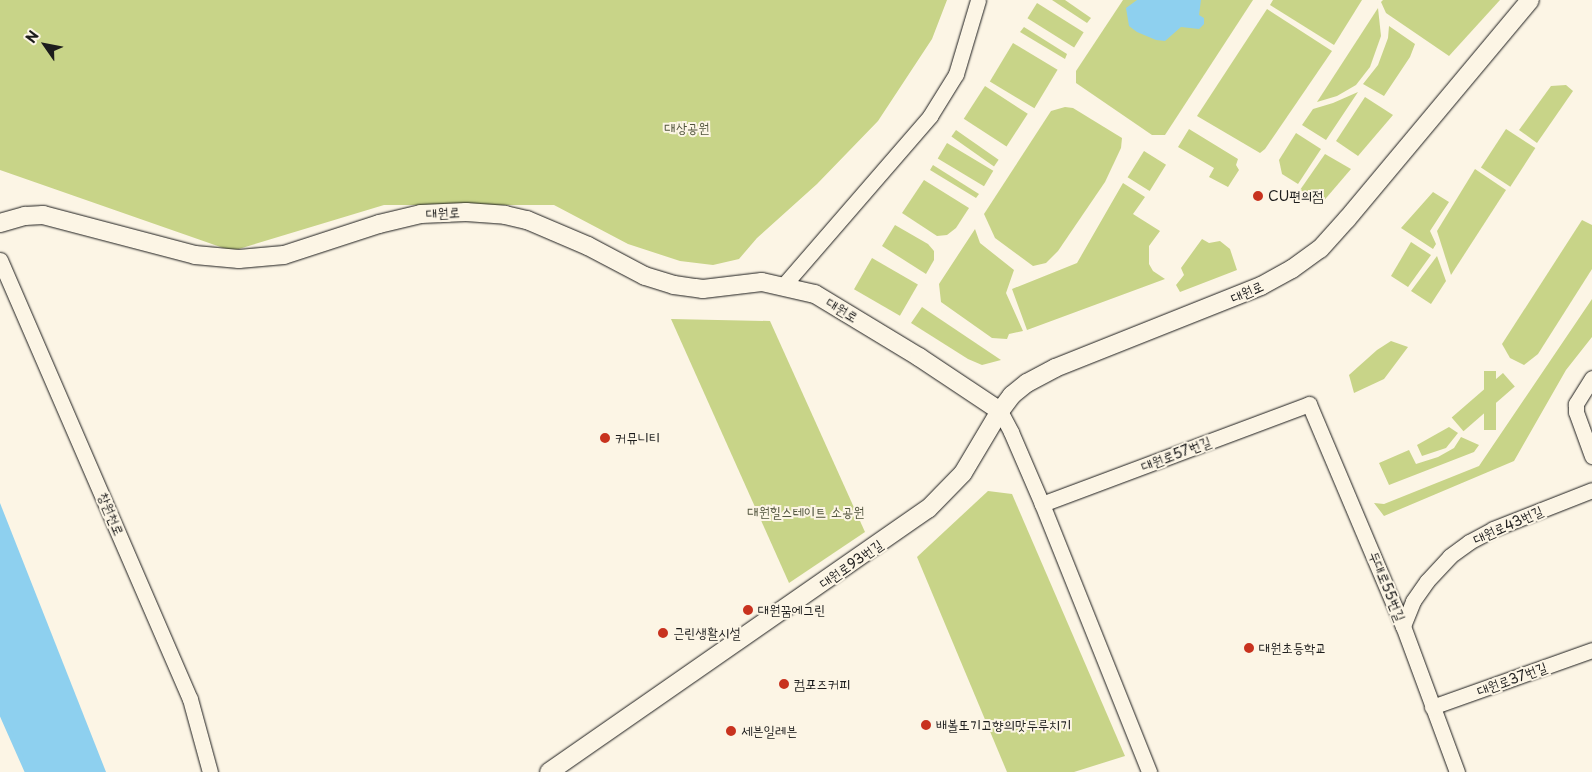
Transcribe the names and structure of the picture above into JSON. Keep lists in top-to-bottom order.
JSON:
{
  "streets": {
    "street": [
      "대원로",
      "대원로57번길",
      "창원천로",
      "대원로43번길",
      "대원로93번길",
      "두대로55번길",
      "대원로37번길"
    ]
  },
  "crossings": [
    ["대원로", "대원로93번길"],
    ["대원로57번길", "두대로55번길"],
    ["대원로43번길", "두대로55번길"],
    ["두대로55번길", "대원로37번길"]
  ],
  "parks": ["대상공원", "대원힐스테이트 소공원"],
  "places": [
    "CU편의점",
    "커뮤니티",
    "대원꿈에그린",
    "근린생활시설",
    "대원초등학교",
    "컴포즈커피",
    "배볼또기고향의맛두루치기",
    "세븐일레븐"
  ],
  "north": "top left"
}
